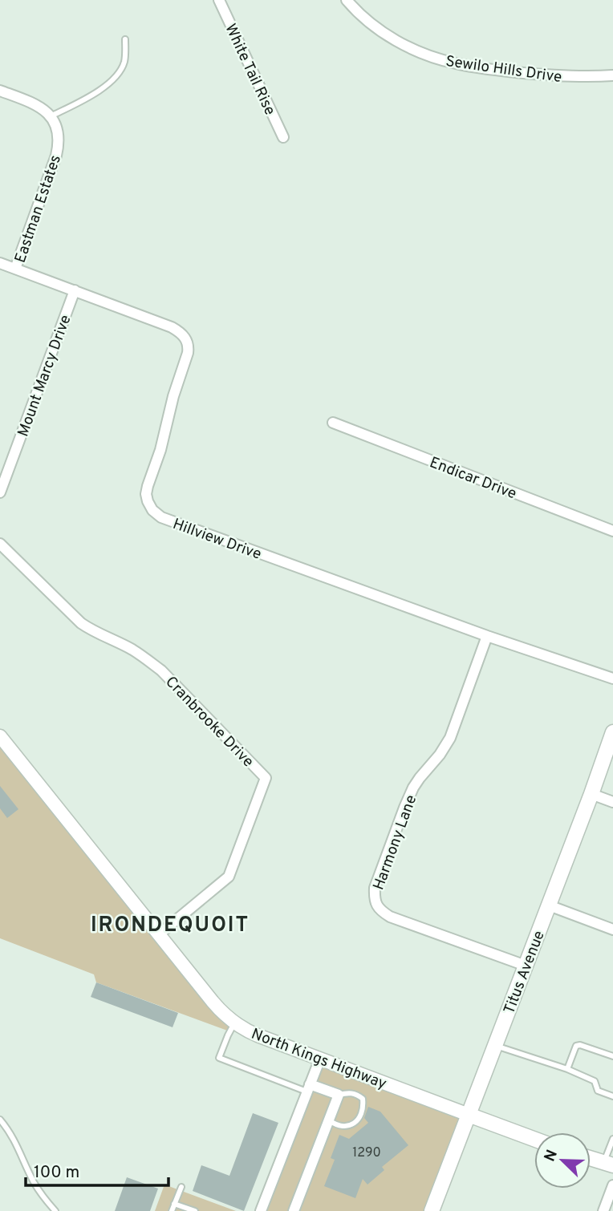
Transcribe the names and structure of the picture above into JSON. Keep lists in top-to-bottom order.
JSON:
{
  "streets": {
    "main road": ["Titus Avenue"],
    "street": [
      "Sewilo Hills Drive",
      "White Tail Rise",
      "Eastman Estates",
      "Mount Marcy Drive",
      "Endicar Drive",
      "Hillview Drive",
      "Cranbrooke Drive",
      "Harmony Lane",
      "North Kings Highway"
    ]
  },
  "crossings": [
    ["Eastman Estates", "Hillview Drive"],
    ["Mount Marcy Drive", "Hillview Drive"],
    ["Hillview Drive", "Harmony Lane"],
    ["Cranbrooke Drive", "North Kings Highway"],
    ["Harmony Lane", "Titus Avenue"],
    ["Titus Avenue", "North Kings Highway"]
  ],
  "districts": ["IRONDEQUOIT"],
  "house_numbers": ["1290"],
  "scale_bar": "100 m",
  "north": "top left"
}
